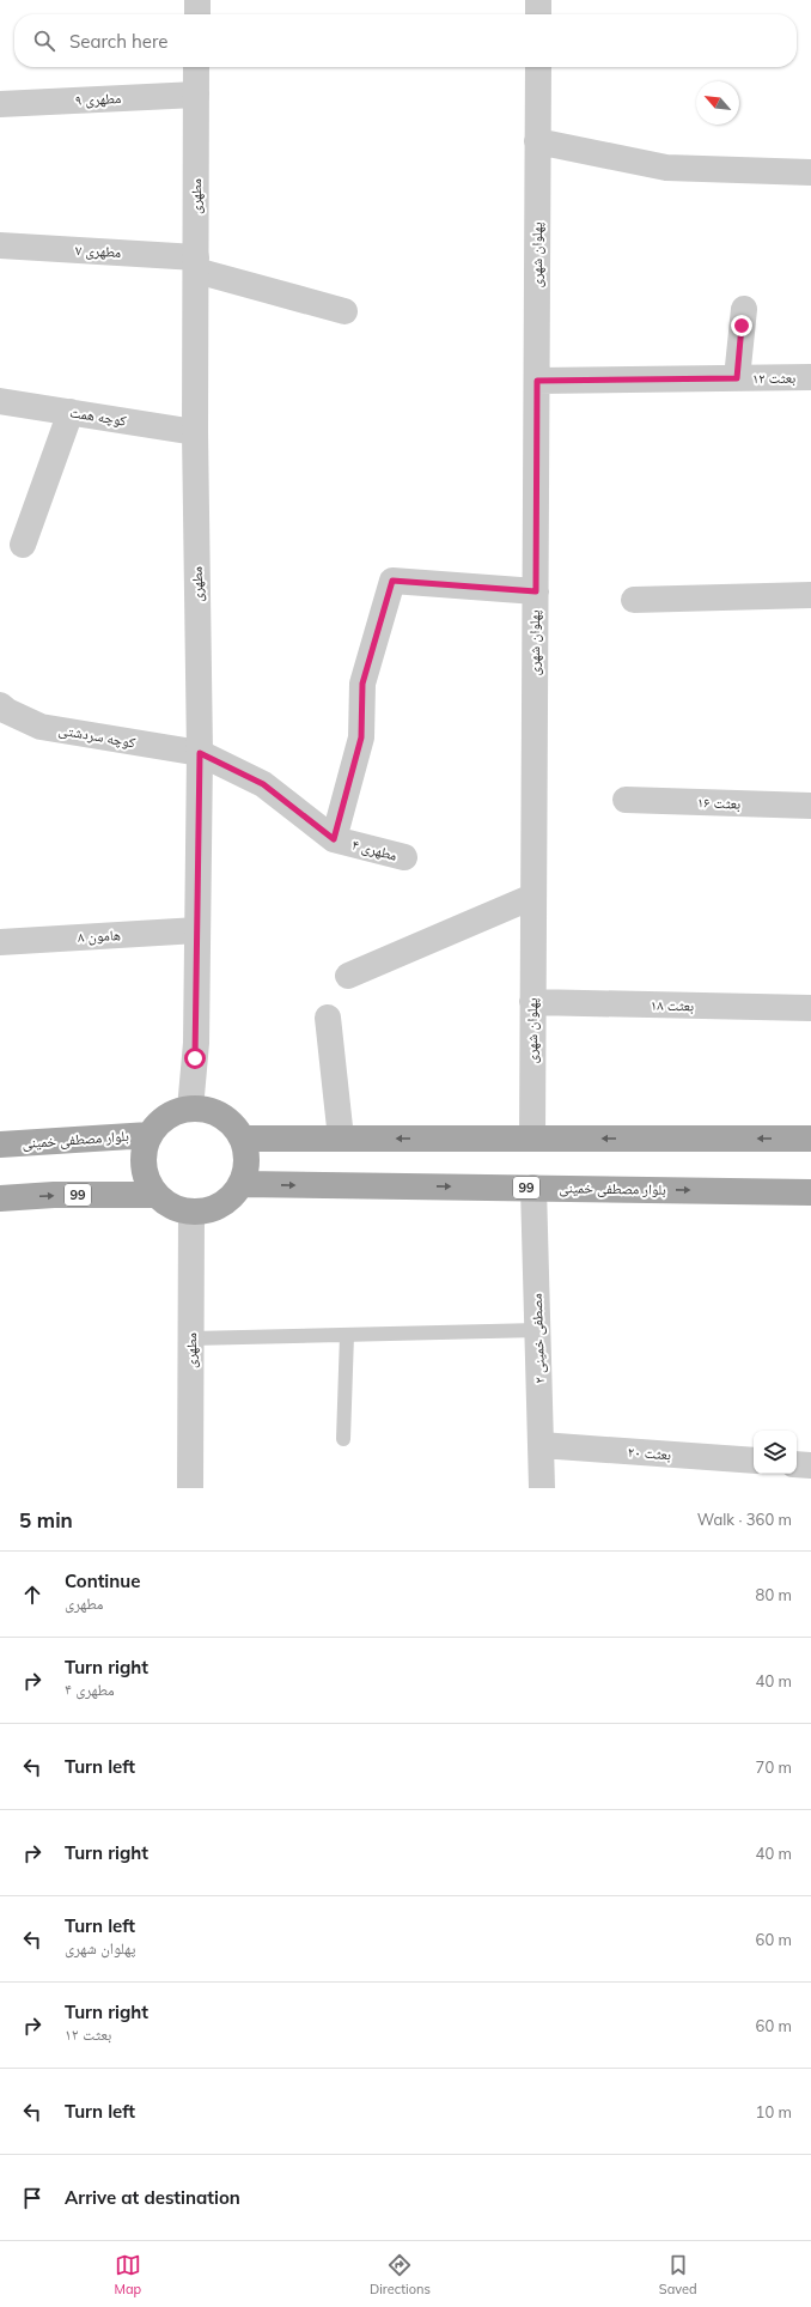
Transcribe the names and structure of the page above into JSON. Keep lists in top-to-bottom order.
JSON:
{
  "streets": {
    "main road": ["بلوار مصطفی خمینی", "99"],
    "street": [
      "مطهری ۹",
      "مطهری",
      "مطهری ۷",
      "پهلوان شهری",
      "بعثت ۱۲",
      "کوچه همت",
      "کوچه سردشتی",
      "بعثت ۱۶",
      "مطهری ۴",
      "هامون ۸",
      "بعثت ۱۸",
      "مصطفی خمینی ۲",
      "بعثت ۲۰"
    ]
  },
  "crossings": [
    ["مطهری ۹", "مطهری"],
    ["مطهری", "مطهری ۷"],
    ["مطهری", "کوچه همت"],
    ["مطهری", "کوچه سردشتی"],
    ["مطهری", "مطهری ۴"],
    ["مطهری", "هامون ۸"],
    ["مطهری", "بلوار مصطفی خمینی"],
    ["مطهری", "99"],
    ["پهلوان شهری", "بعثت ۱۲"],
    ["پهلوان شهری", "بعثت ۱۸"],
    ["کوچه سردشتی", "مطهری ۴"],
    ["بلوار مصطفی خمینی", "99"],
    ["بلوار مصطفی خمینی", "مصطفی خمینی ۲"],
    ["مصطفی خمینی ۲", "بعثت ۲۰"]
  ],
  "north": "top left",
  "page": {
    "search": "Search here",
    "heading": ["5 min", "Walk · 360 m"],
    "list": [
      ["Continue", "مطهری", "80 m"],
      ["Turn right", "مطهری ۴", "40 m"],
      ["Turn left", "70 m"],
      ["Turn right", "40 m"],
      ["Turn left", "پهلوان شهری", "60 m"],
      ["Turn right", "بعثت ۱۲", "60 m"],
      ["Turn left", "10 m"],
      "Arrive at destination"
    ],
    "nav": ["Map", "Directions", "Saved"]
  }
}
